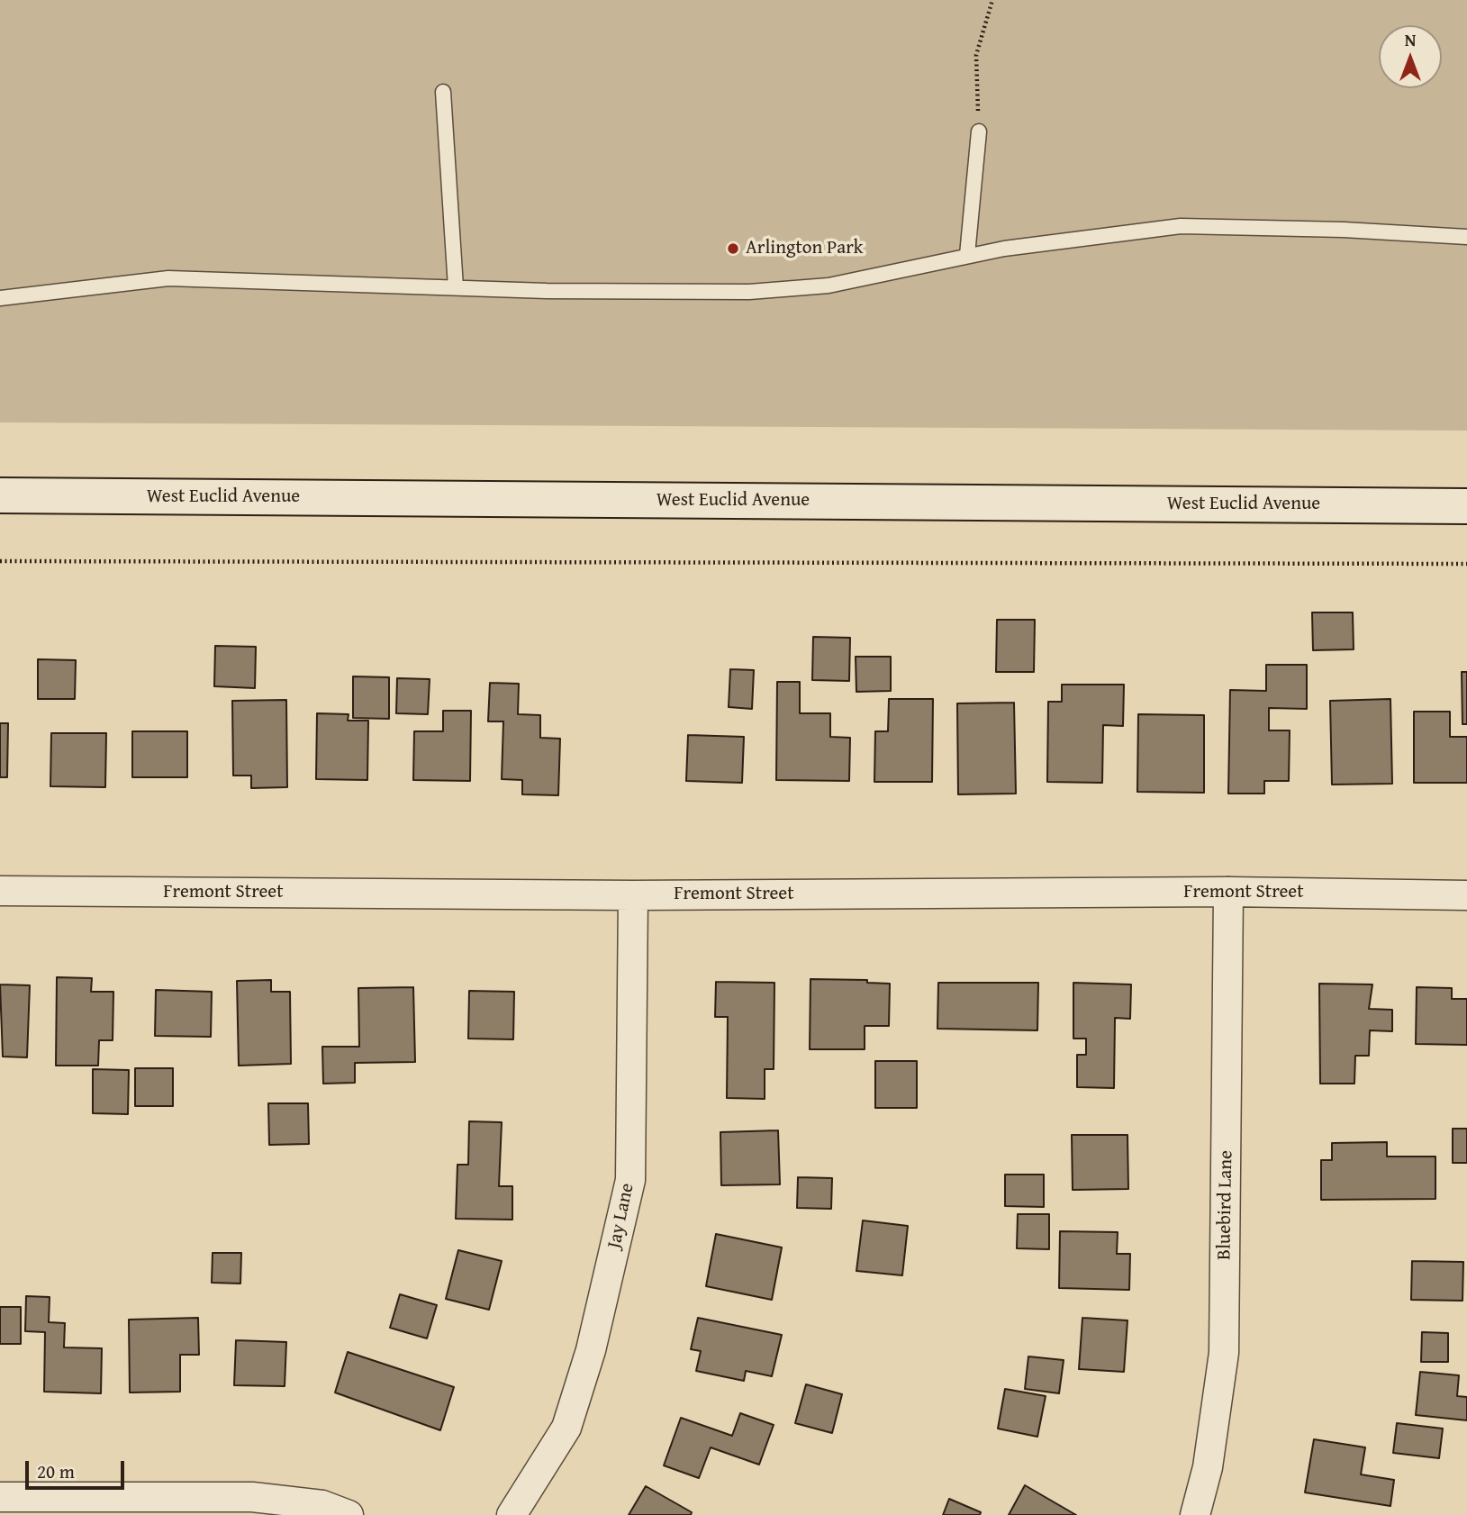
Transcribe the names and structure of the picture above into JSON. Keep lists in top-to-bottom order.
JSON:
{
  "streets": {
    "main road": ["West Euclid Avenue"],
    "street": ["Fremont Street", "Bluebird Lane", "Jay Lane"]
  },
  "crossings": [
    ["Fremont Street", "Bluebird Lane"],
    ["Fremont Street", "Jay Lane"]
  ],
  "places": ["Arlington Park"],
  "scale_bar": "20 m",
  "north": "top"
}
